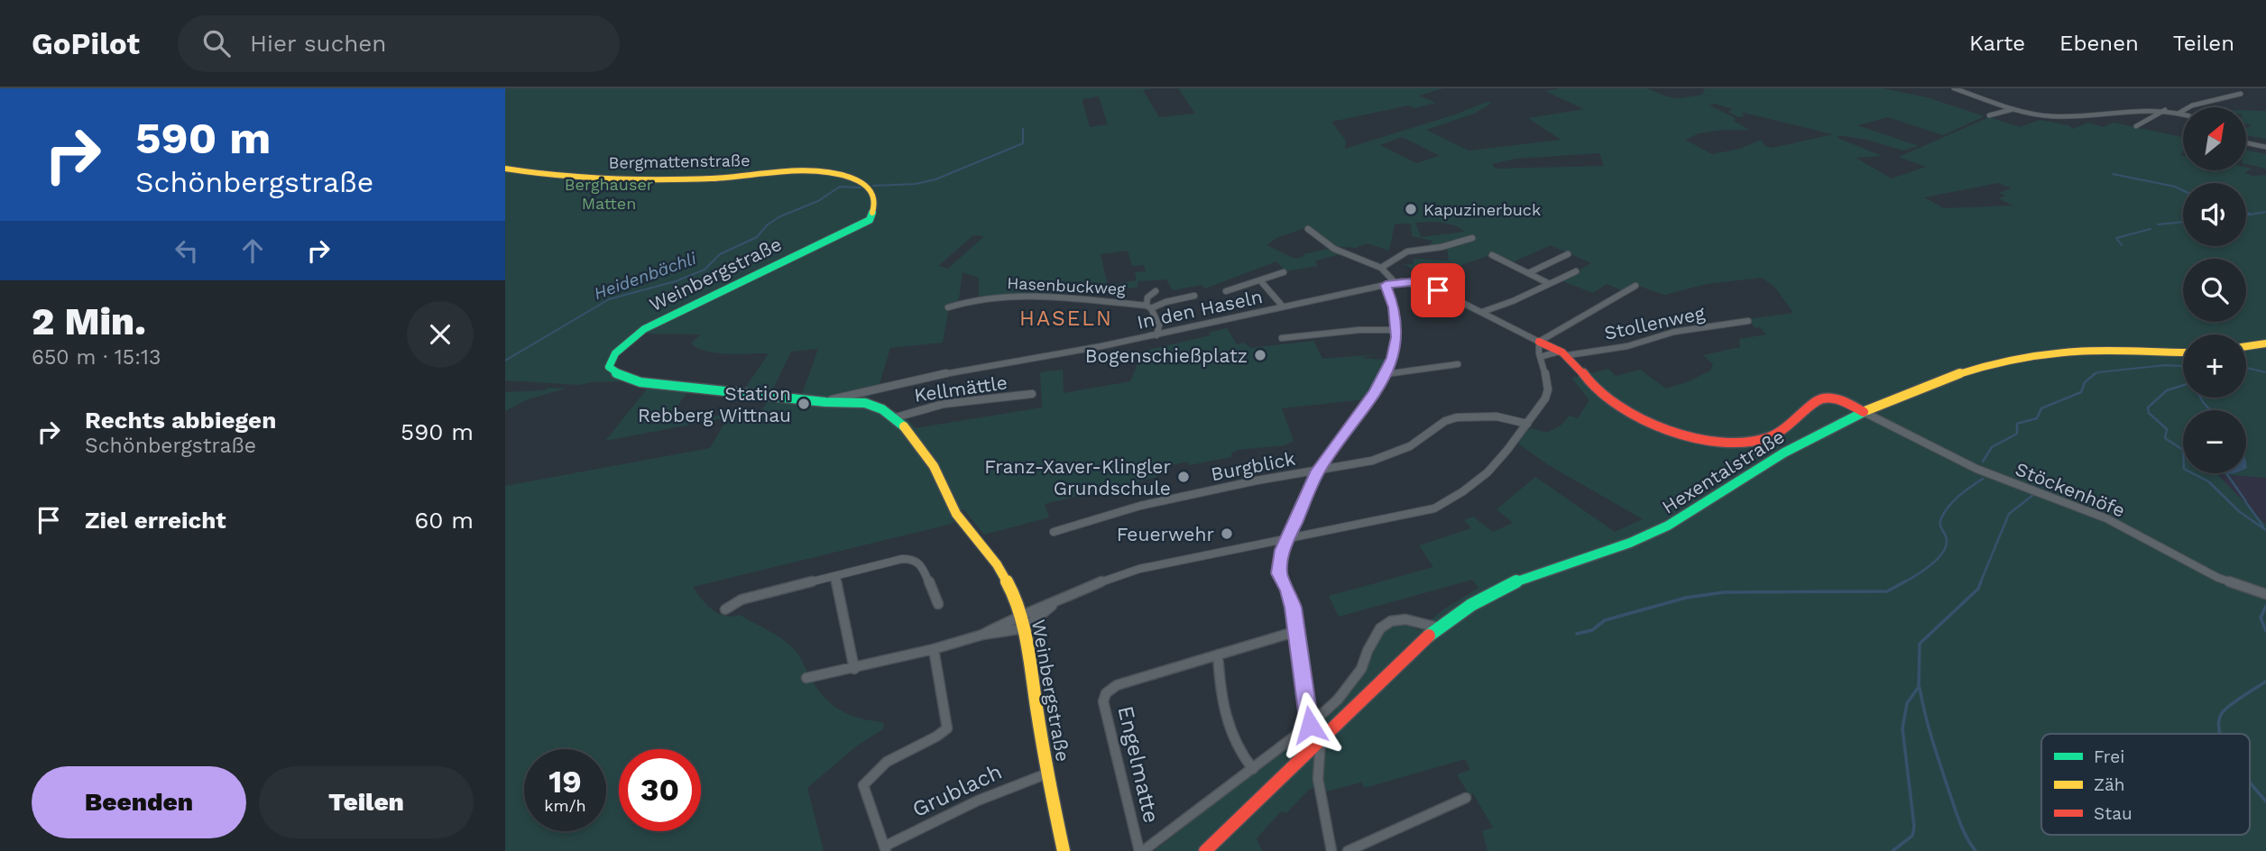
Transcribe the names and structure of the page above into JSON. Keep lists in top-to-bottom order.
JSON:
{
  "streets": {
    "street": [
      "Bergmattenstraße",
      "Weinbergstraße",
      "Hasenbuckweg",
      "In den Haseln",
      "Stollenweg",
      "Kellmättle",
      "Burgblick",
      "Hexentalstraße",
      "Stöckenhöfe",
      "Engelmatte",
      "Grublach"
    ]
  },
  "crossings": [
    ["Bergmattenstraße", "Weinbergstraße"],
    ["Weinbergstraße", "In den Haseln"],
    ["Weinbergstraße", "Kellmättle"],
    ["Weinbergstraße", "Grublach"],
    ["Hasenbuckweg", "In den Haseln"],
    ["Hexentalstraße", "Stöckenhöfe"]
  ],
  "districts": ["HASELN"],
  "water": ["Heidenbächli"],
  "parks": ["Berghauser Matten"],
  "places": [
    "Kapuzinerbuck",
    "Bogenschießplatz",
    "Station Rebberg Wittnau",
    "Franz-Xaver-Klingler Grundschule",
    "Feuerwehr"
  ],
  "legend": ["Frei", "Zäh", "Stau"],
  "north": "top right",
  "page": {
    "header": "GoPilot",
    "search": "Hier suchen",
    "nav": ["Karte", "Ebenen", "Teilen"],
    "turn": ["590 m", "Schönbergstraße"],
    "map_buttons": ["+", "−"],
    "heading": ["2 Min.", "650 m · 15:13"],
    "list": [
      {
        "name": "Rechts abbiegen",
        "note": "Schönbergstraße",
        "value": "590 m"
      },
      {
        "name": "Ziel erreicht",
        "value": "60 m"
      }
    ],
    "speed": "19 km/h",
    "limit": "30",
    "buttons": ["Beenden", "Teilen"]
  }
}
